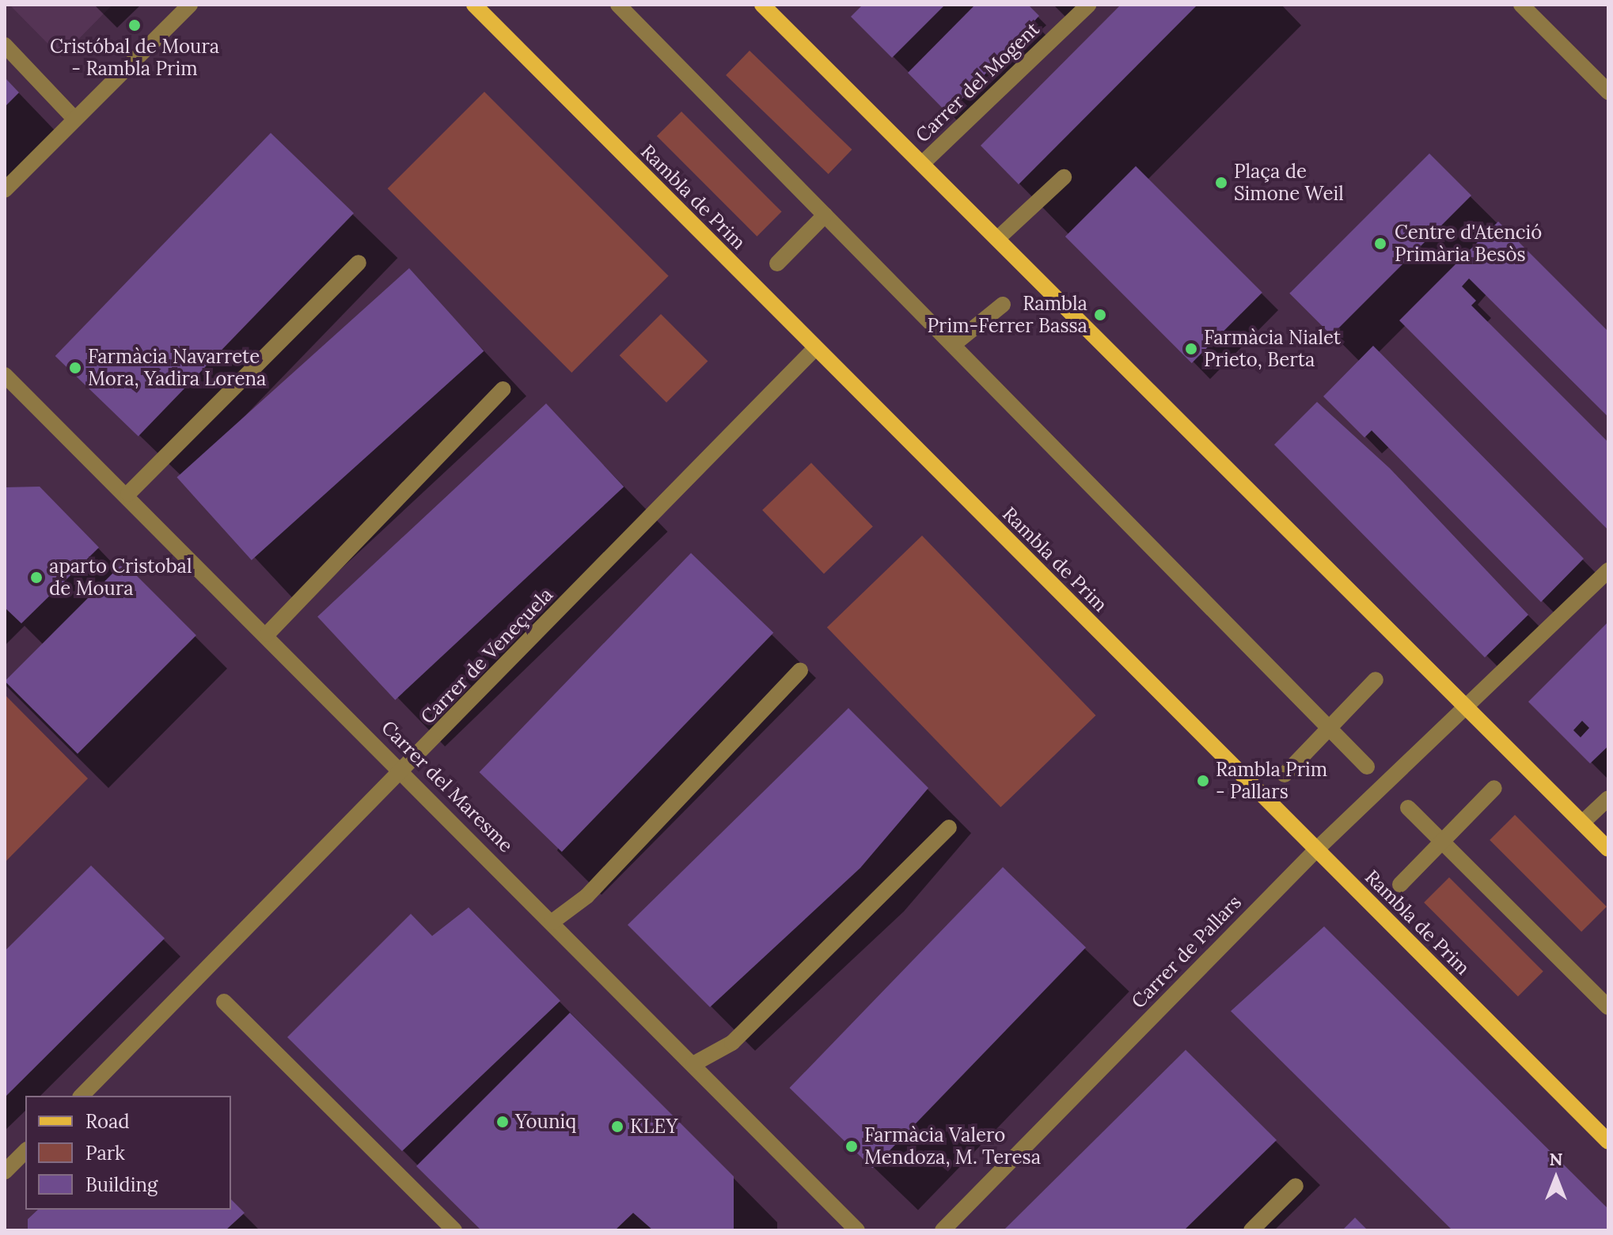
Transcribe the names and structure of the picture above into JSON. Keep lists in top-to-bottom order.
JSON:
{
  "streets": {
    "main road": ["Rambla de Prim"],
    "street": [
      "Carrer del Mogent",
      "Carrer de Veneçuela",
      "Carrer del Maresme",
      "Carrer de Pallars"
    ]
  },
  "crossings": [
    ["Rambla de Prim", "Carrer de Veneçuela"],
    ["Rambla de Prim", "Carrer de Pallars"],
    ["Carrer de Veneçuela", "Carrer del Maresme"]
  ],
  "places": [
    "Cristóbal de Moura - Rambla Prim",
    "Plaça de Simone Weil",
    "Centre d'Atenció Primària Besòs",
    "Rambla Prim-Ferrer Bassa",
    "Farmàcia Nialet Prieto, Berta",
    "Farmàcia Navarrete Mora, Yadira Lorena",
    "aparto Cristobal de Moura",
    "Rambla Prim - Pallars",
    "Youniq",
    "KLEY",
    "Farmàcia Valero Mendoza, M. Teresa"
  ],
  "legend": ["Road", "Park", "Building"],
  "north": "top"
}
